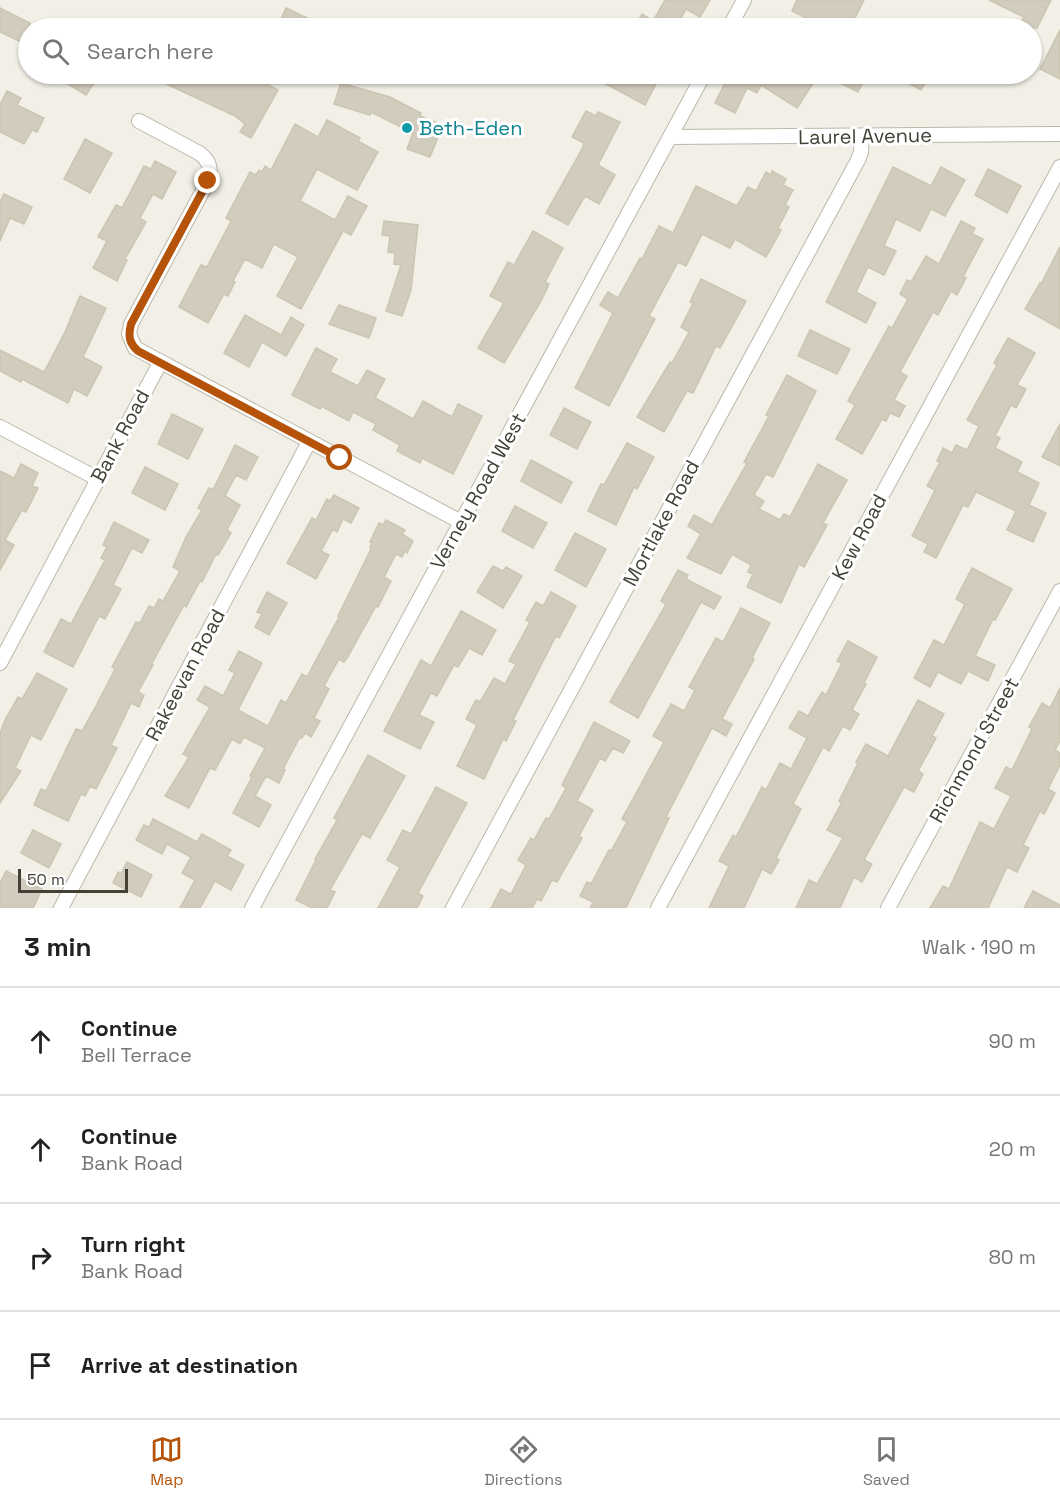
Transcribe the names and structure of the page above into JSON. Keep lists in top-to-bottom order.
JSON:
{
  "streets": {
    "street": [
      "Laurel Avenue",
      "Bank Road",
      "Verney Road West",
      "Mortlake Road",
      "Kew Road",
      "Rakeevan Road",
      "Richmond Street"
    ]
  },
  "crossings": [
    ["Laurel Avenue", "Verney Road West"],
    ["Laurel Avenue", "Mortlake Road"]
  ],
  "places": ["Beth-Eden"],
  "scale_bar": "50 m",
  "page": {
    "search": "Search here",
    "scale": "50 m",
    "heading": ["3 min", "Walk · 190 m"],
    "list": [
      ["Continue", "Bell Terrace", "90 m"],
      ["Continue", "Bank Road", "20 m"],
      ["Turn right", "Bank Road", "80 m"],
      "Arrive at destination"
    ],
    "nav": ["Map", "Directions", "Saved"]
  }
}
